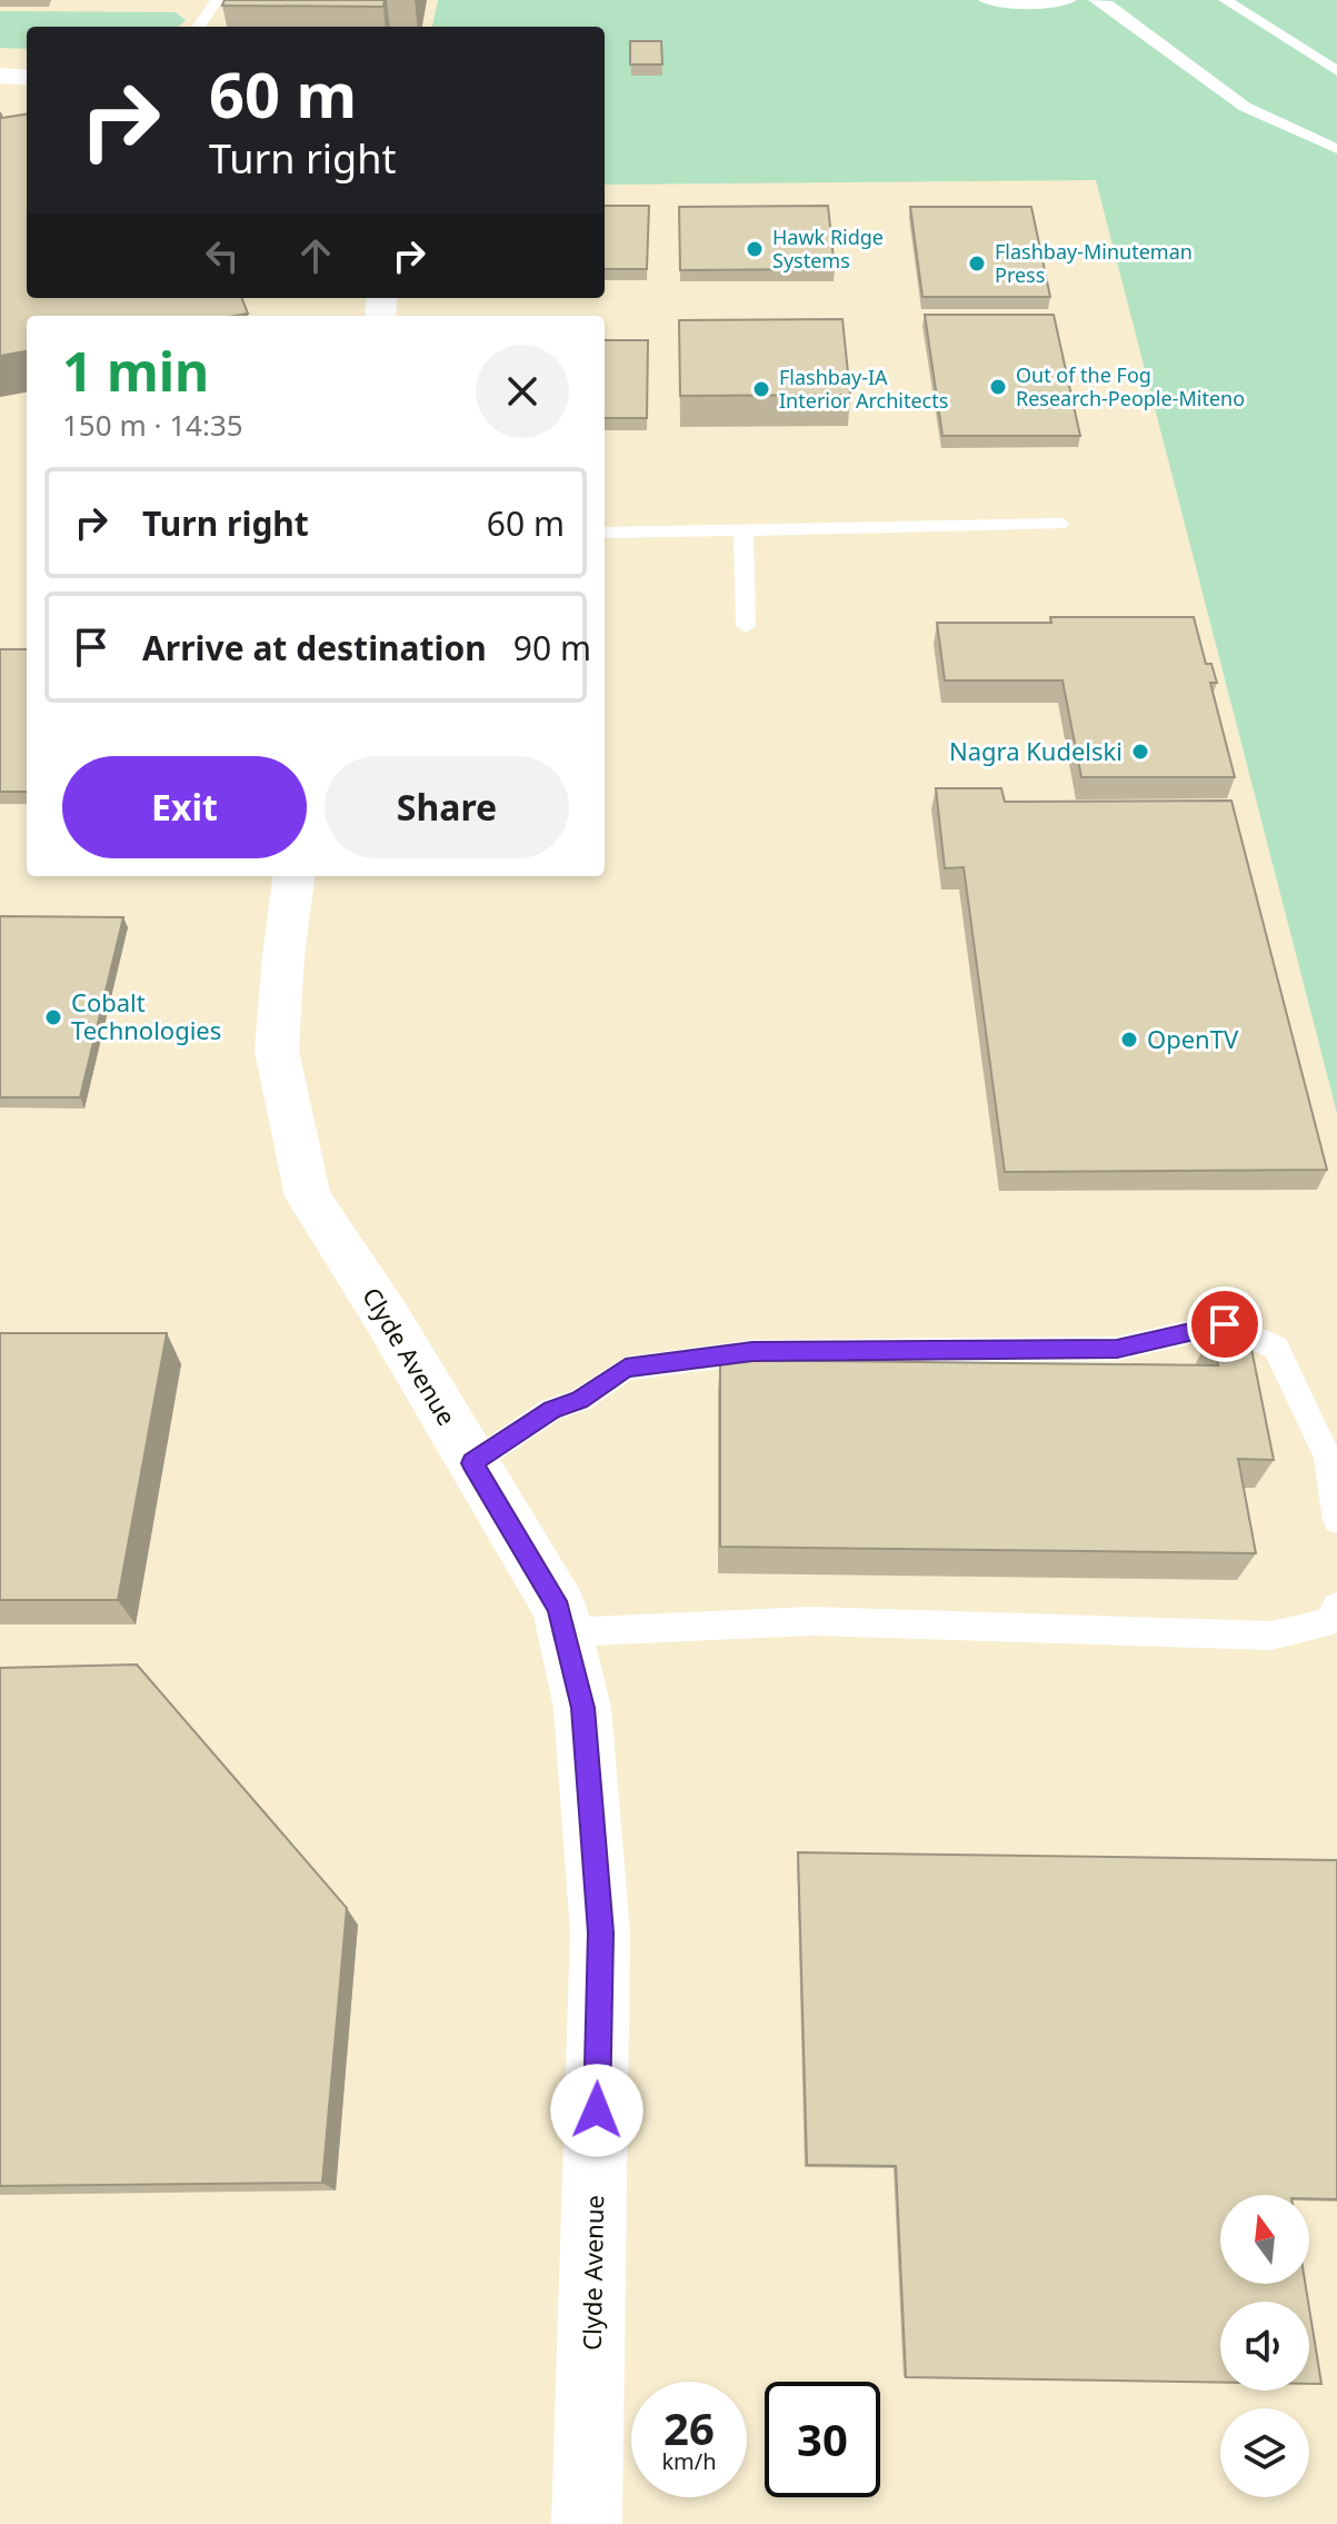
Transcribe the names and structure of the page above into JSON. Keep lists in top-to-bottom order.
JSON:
{
  "streets": {
    "street": ["Clyde Avenue"]
  },
  "places": [
    "Hawk Ridge Systems",
    "Flashbay-Minuteman Press",
    "Out of the Fog Research-People-Miteno",
    "Flashbay-IA Interior Architects",
    "Nagra Kudelski",
    "Cobalt Technologies",
    "OpenTV"
  ],
  "north": "top",
  "page": {
    "turn": ["60 m", "Turn right"],
    "heading": ["1 min", "150 m · 14:35"],
    "list": [
      {
        "name": "Turn right",
        "value": "60 m"
      },
      {
        "name": "Arrive at destination",
        "value": "90 m"
      }
    ],
    "buttons": ["Exit", "Share"],
    "speed": "26 km/h",
    "limit": "30"
  }
}
